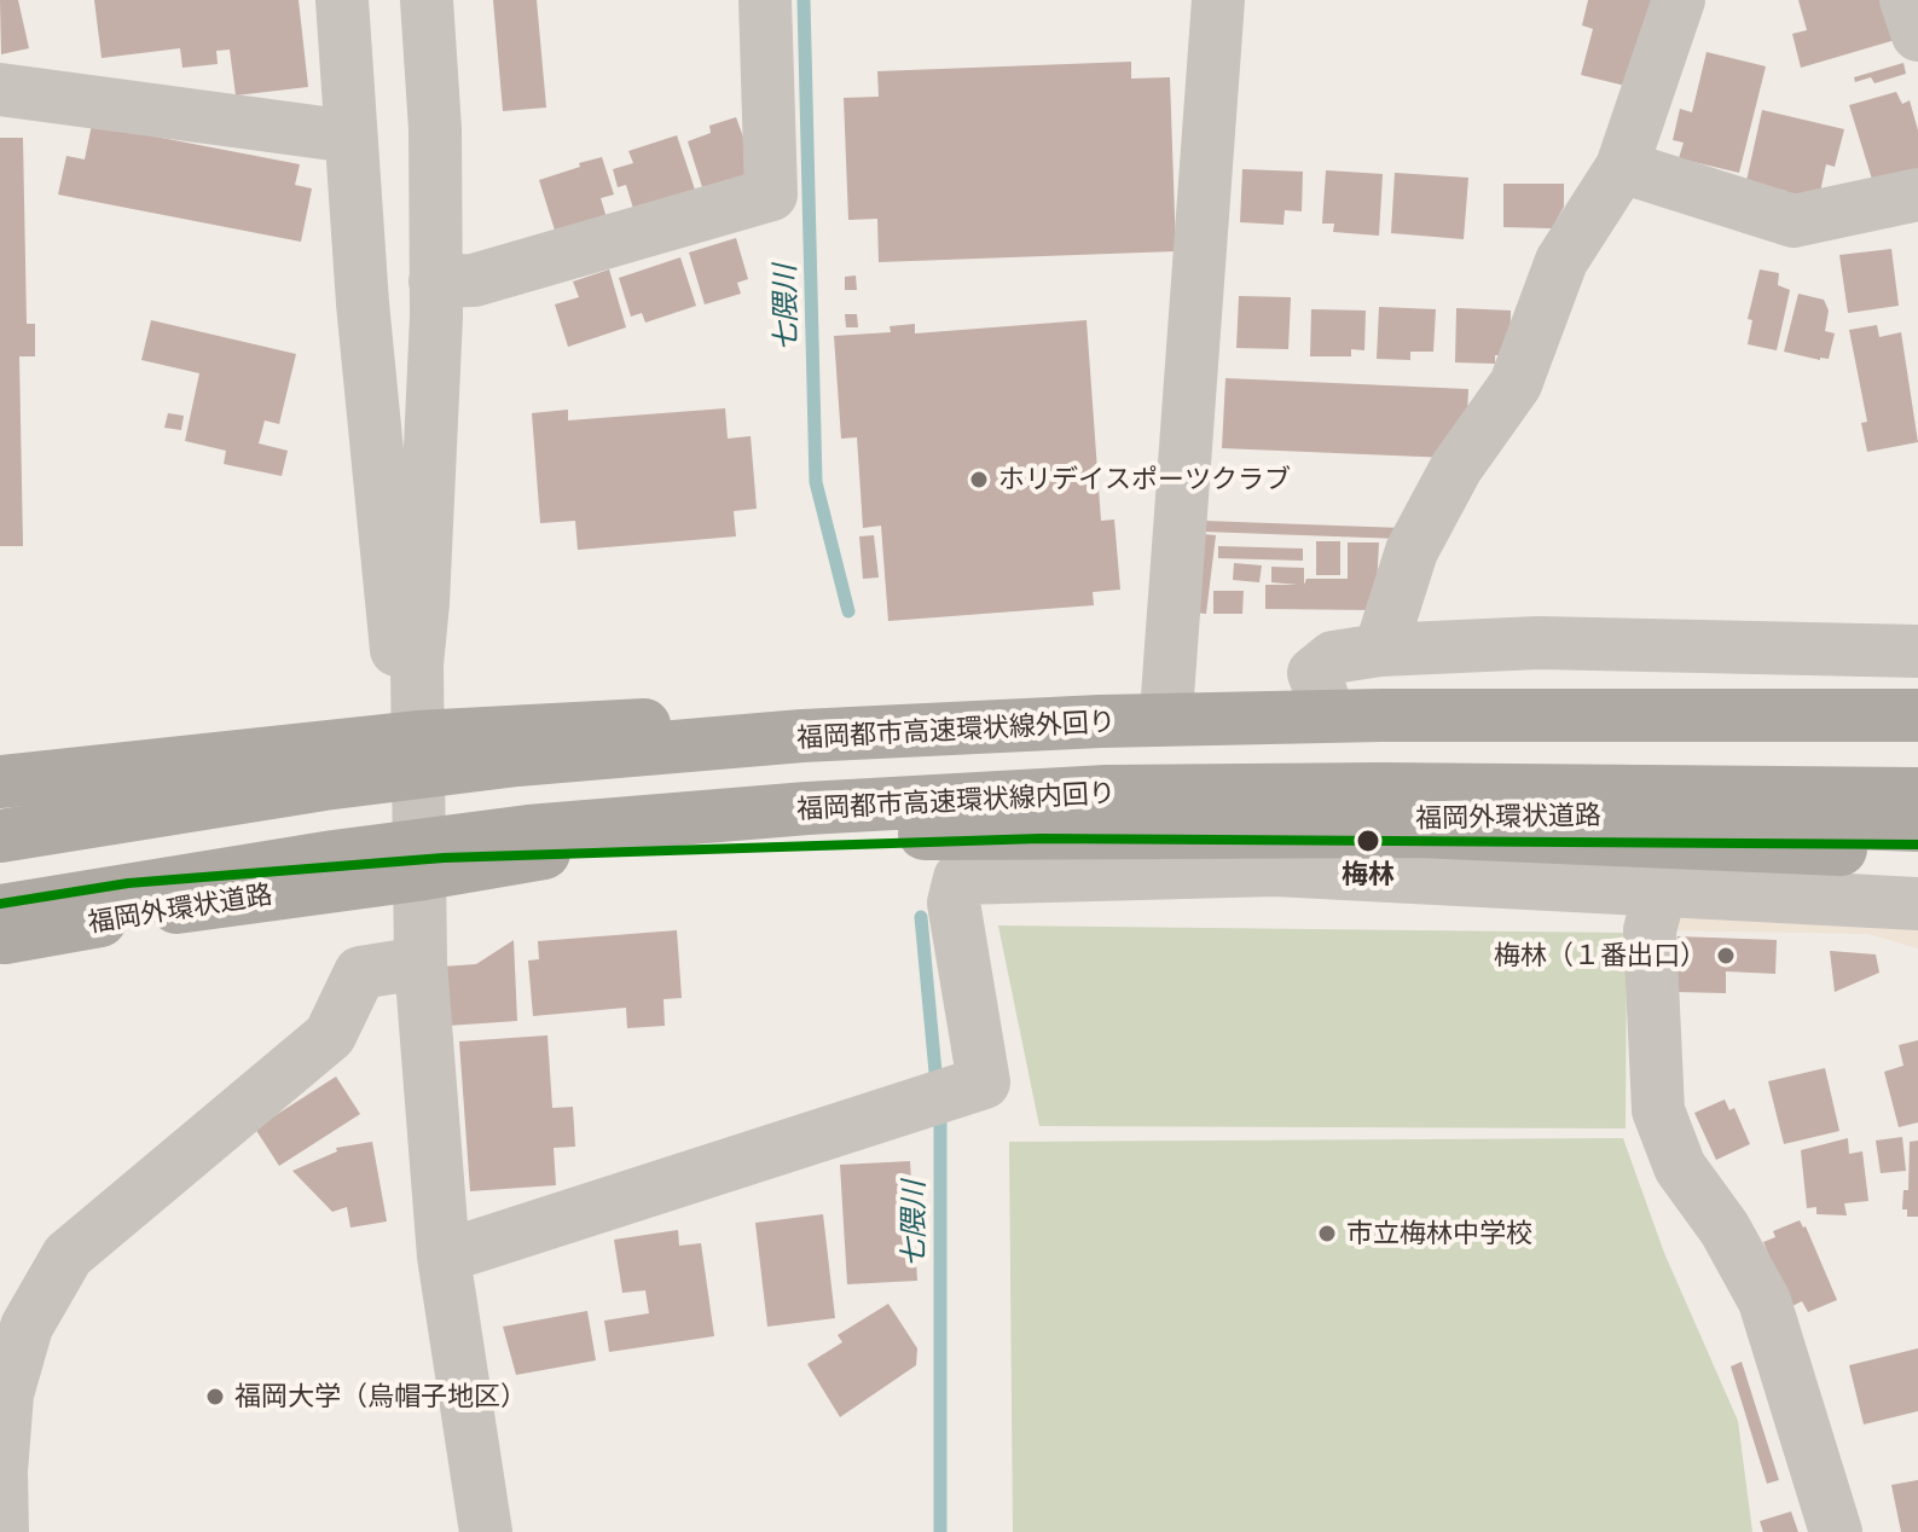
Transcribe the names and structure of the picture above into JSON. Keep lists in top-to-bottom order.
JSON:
{
  "streets": {
    "highway": ["福岡都市高速環状線外回り", "福岡都市高速環状線内回り", "福岡外環状道路"]
  },
  "crossings": [
    ["福岡都市高速環状線内回り", "福岡外環状道路"]
  ],
  "water": ["七隈川"],
  "places": [
    "ホリデイスポーツクラブ",
    "梅林",
    "梅林（１番出口）",
    "市立梅林中学校",
    "福岡大学（烏帽子地区）"
  ]
}
